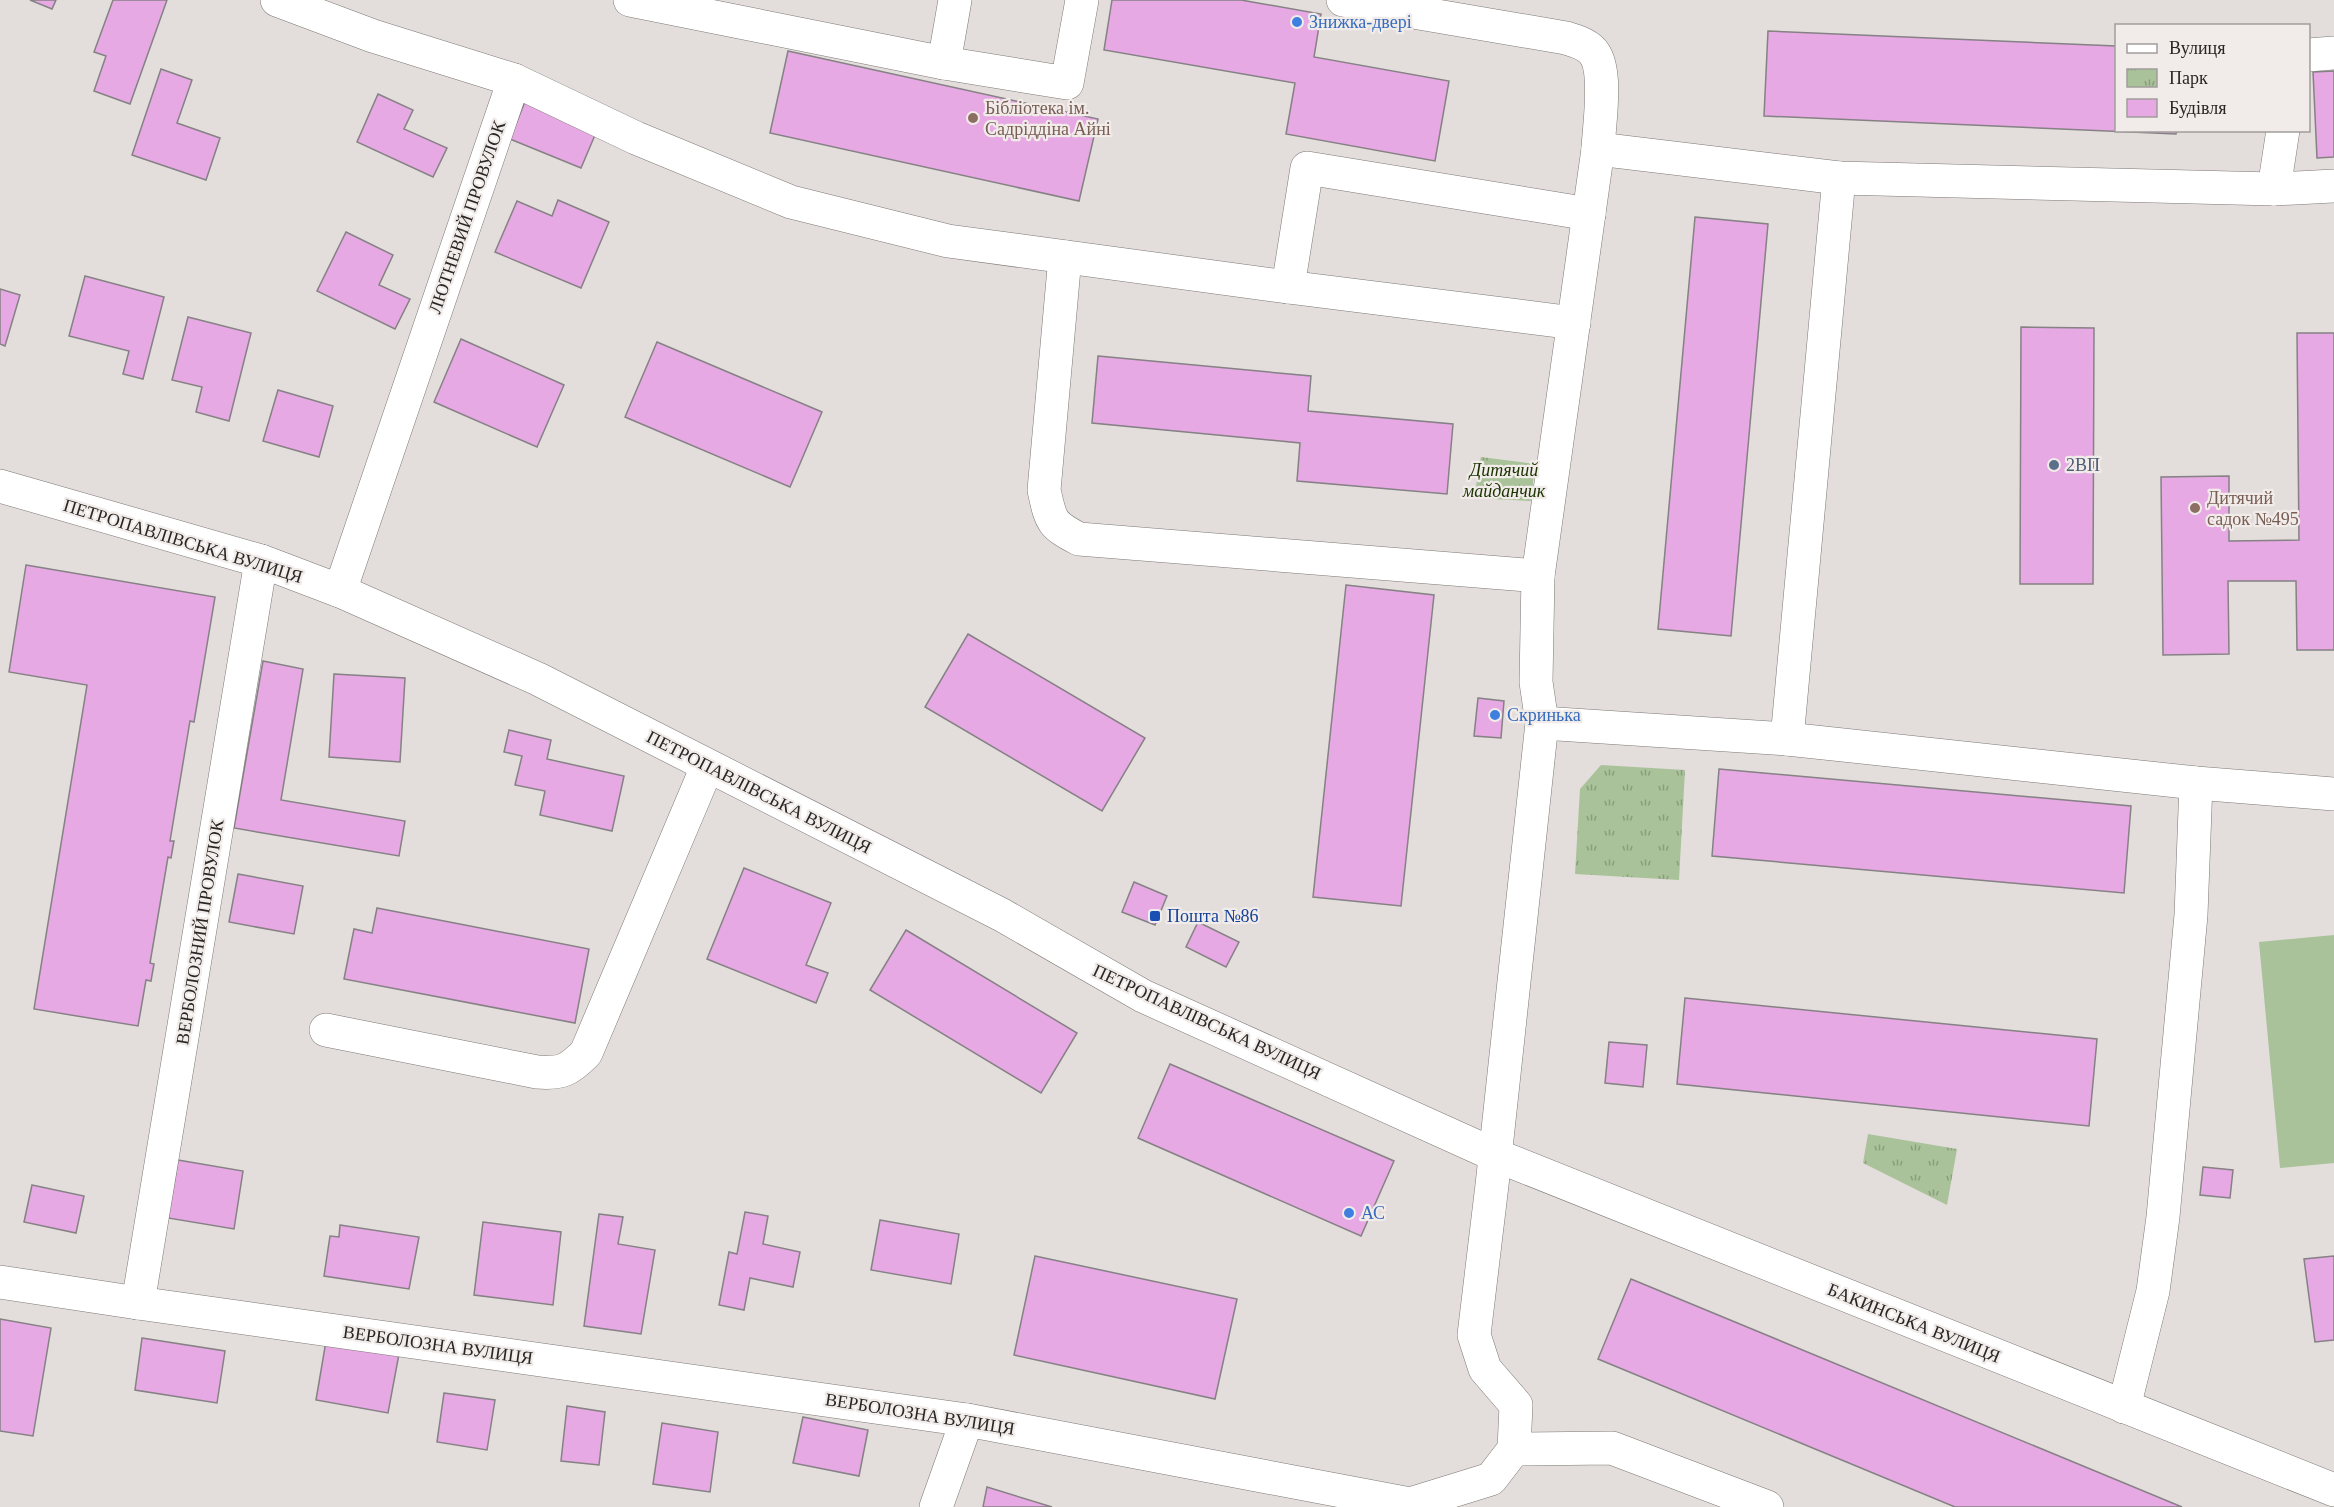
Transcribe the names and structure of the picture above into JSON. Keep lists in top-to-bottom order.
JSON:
{
  "streets": {
    "street": [
      "ЛЮТНЕВИЙ ПРОВУЛОК",
      "ПЕТРОПАВЛІВСЬКА ВУЛИЦЯ",
      "ВЕРБОЛОЗНИЙ ПРОВУЛОК",
      "БАКИНСЬКА ВУЛИЦЯ",
      "ВЕРБОЛОЗНА ВУЛИЦЯ"
    ]
  },
  "crossings": [
    ["ЛЮТНЕВИЙ ПРОВУЛОК", "ПЕТРОПАВЛІВСЬКА ВУЛИЦЯ"],
    ["ПЕТРОПАВЛІВСЬКА ВУЛИЦЯ", "ВЕРБОЛОЗНИЙ ПРОВУЛОК"],
    ["ПЕТРОПАВЛІВСЬКА ВУЛИЦЯ", "БАКИНСЬКА ВУЛИЦЯ"],
    ["ВЕРБОЛОЗНИЙ ПРОВУЛОК", "ВЕРБОЛОЗНА ВУЛИЦЯ"]
  ],
  "parks": ["Дитячий майданчик"],
  "places": {
    "other": [
      "Знижка-двері",
      "Бібліотека ім. Садріддіна Айні",
      "2ВП",
      "Дитячий садок №495",
      "Скринька",
      "АС"
    ],
    "transit": ["Пошта №86"]
  },
  "legend": ["Вулиця", "Парк", "Будівля"]
}
